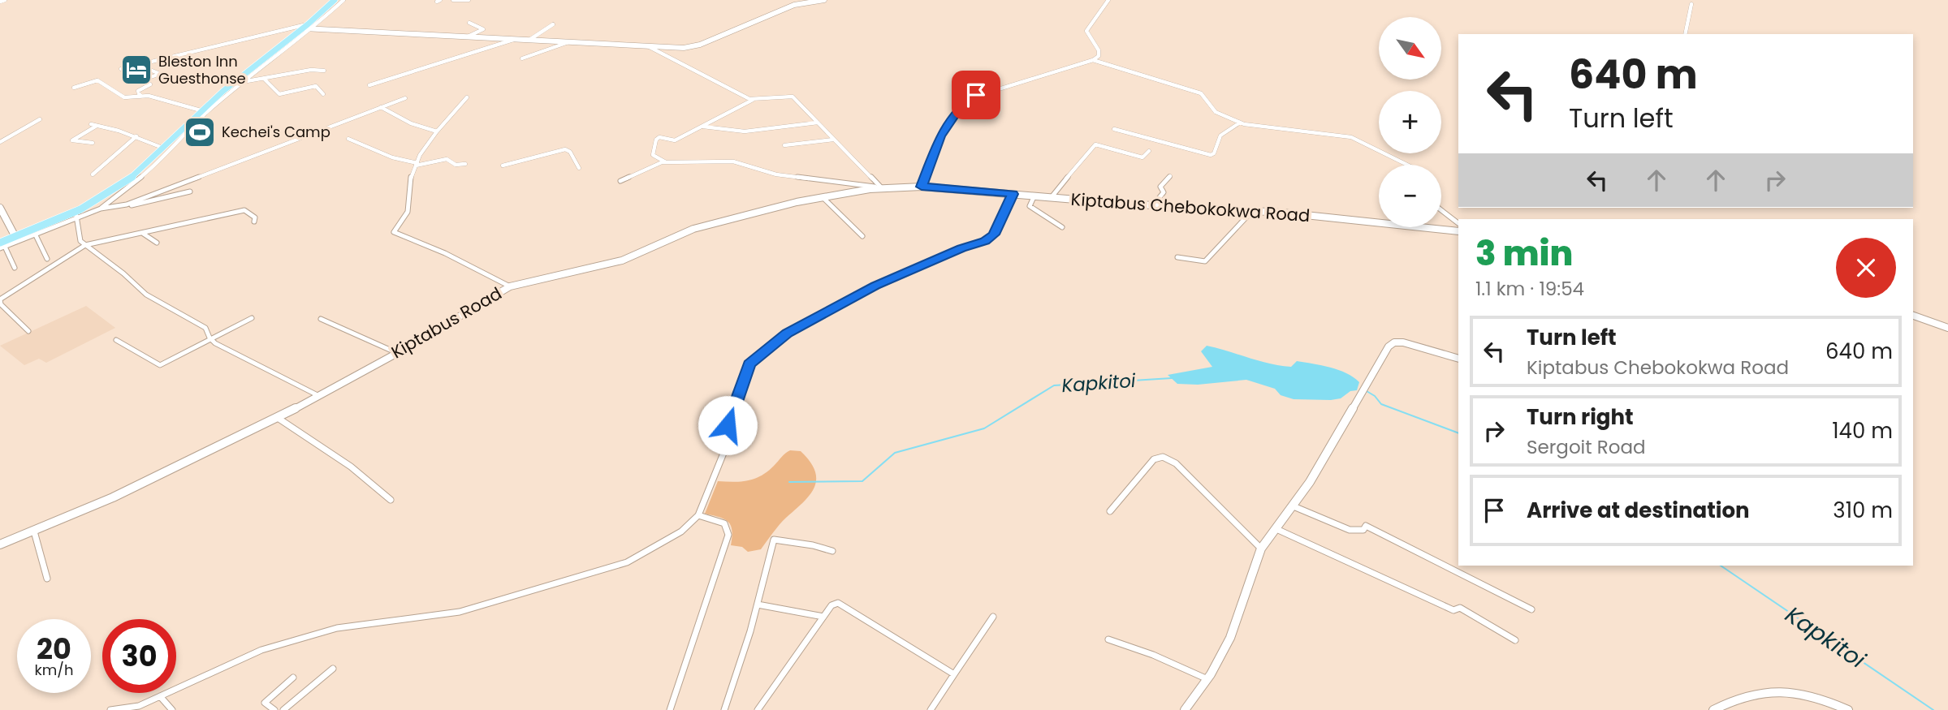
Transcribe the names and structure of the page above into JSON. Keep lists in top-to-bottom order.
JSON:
{
  "streets": {
    "street": ["Kiptabus Chebokokwa Road", "Kiptabus Road"]
  },
  "crossings": [
    ["Kiptabus Chebokokwa Road", "Kiptabus Road"]
  ],
  "water": ["Kapkitoi"],
  "places": {
    "hotel": ["Bleston Inn Guesthonse"],
    "sports": ["Kechei's Camp"]
  },
  "north": "bottom right",
  "page": {
    "map_buttons": ["+", "−"],
    "turn": ["640 m", "Turn left"],
    "heading": ["3 min", "1.1 km · 19:54"],
    "list": [
      {
        "name": "Turn left",
        "note": "Kiptabus Chebokokwa Road",
        "value": "640 m"
      },
      {
        "name": "Turn right",
        "note": "Sergoit Road",
        "value": "140 m"
      },
      {
        "name": "Arrive at destination",
        "value": "310 m"
      }
    ],
    "speed": "20 km/h",
    "limit": "30"
  }
}
